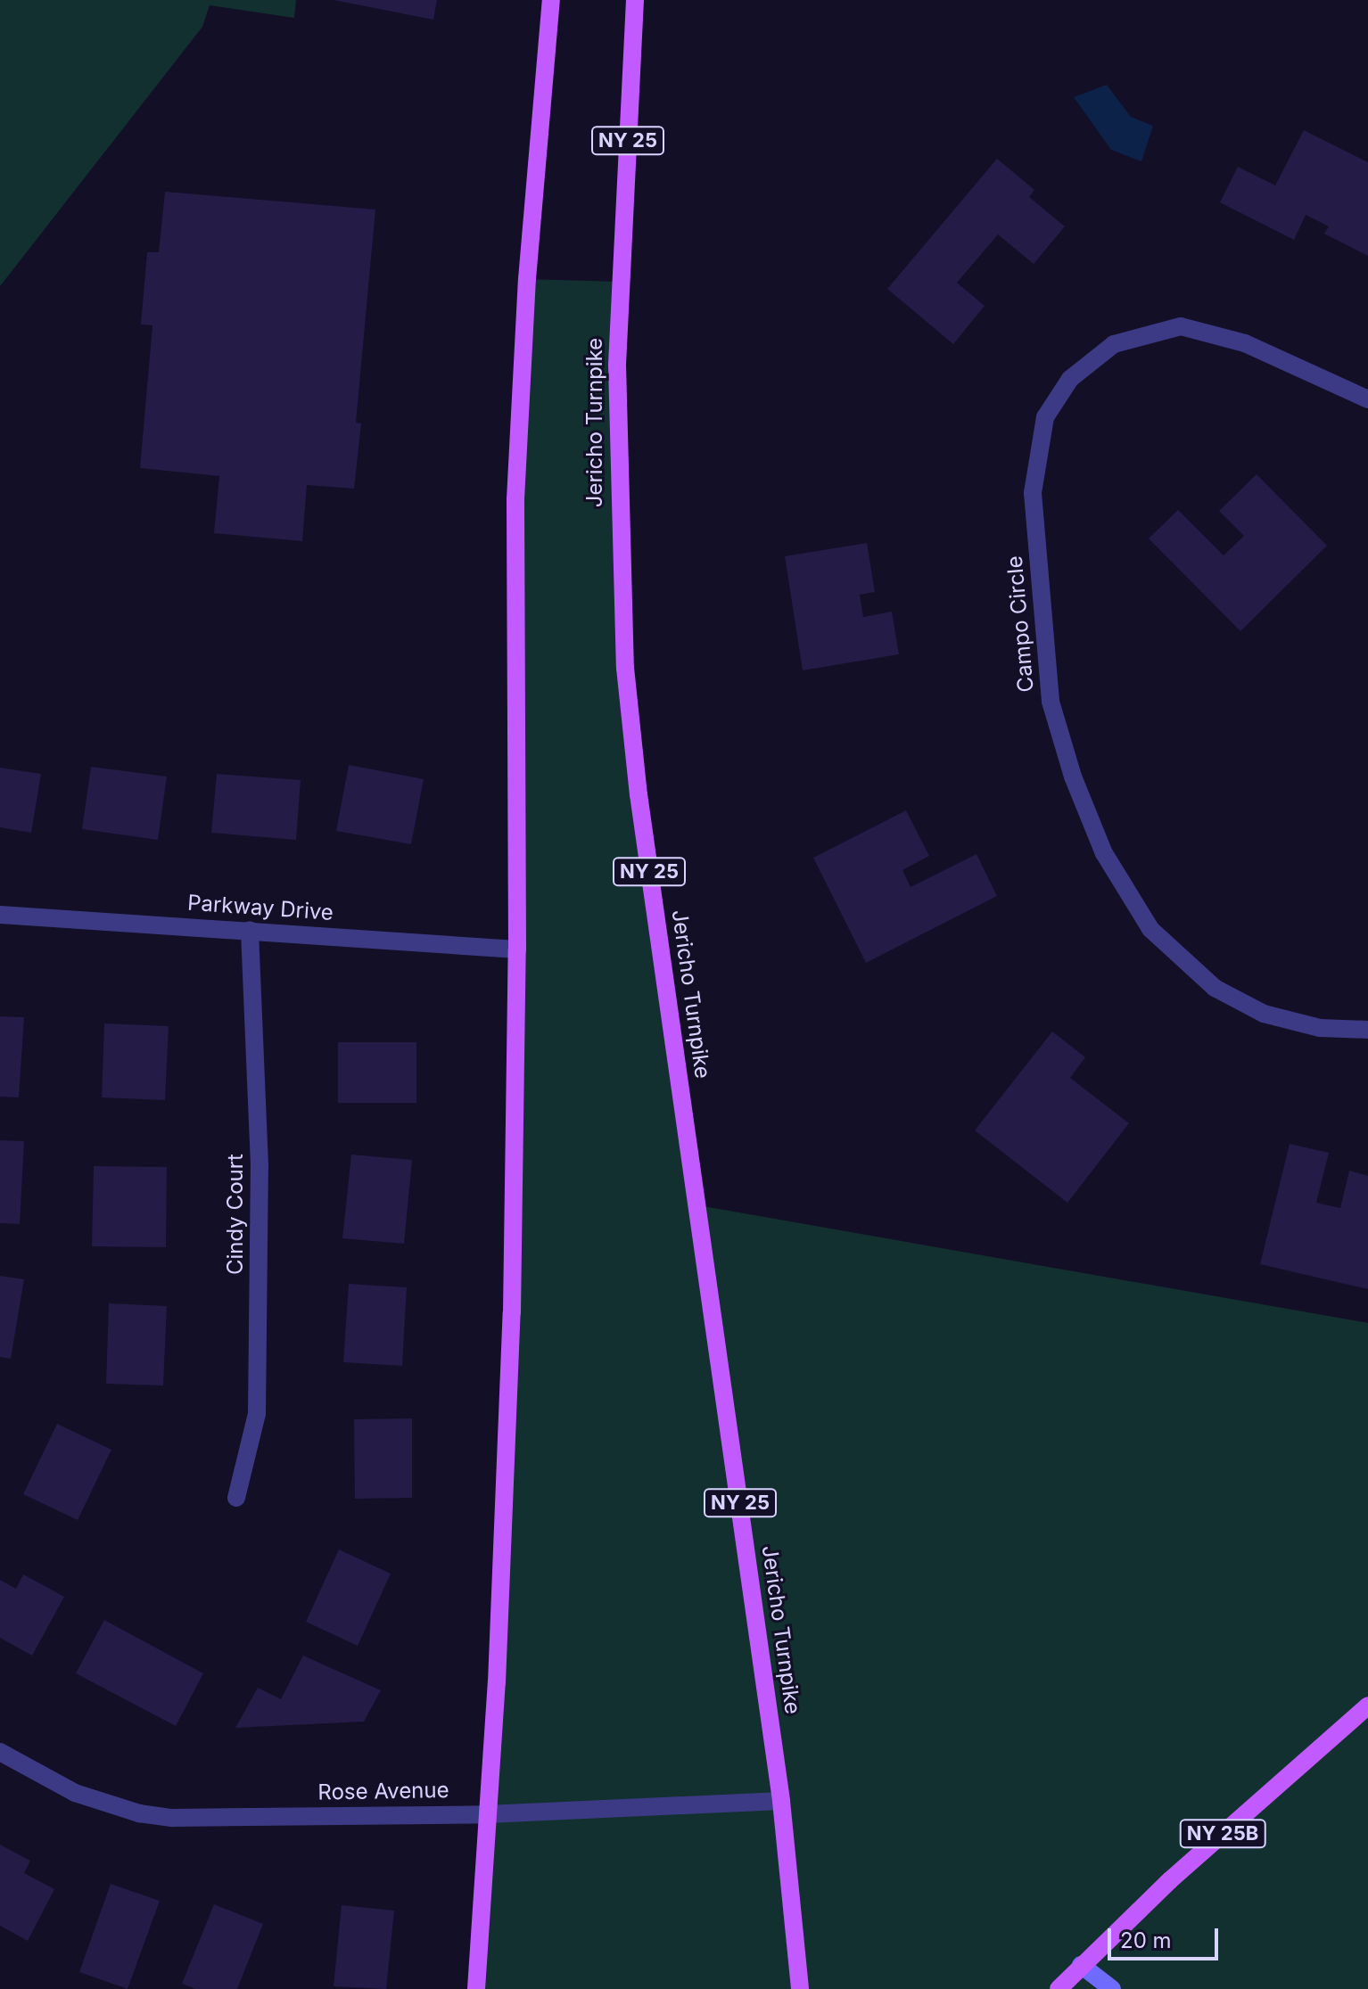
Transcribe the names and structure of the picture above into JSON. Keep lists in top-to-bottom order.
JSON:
{
  "streets": {
    "main road": ["NY 25", "Jericho Turnpike", "NY 25B"],
    "street": [
      "Campo Circle",
      "Parkway Drive",
      "Cindy Court",
      "Rose Avenue"
    ]
  },
  "crossings": [
    ["Jericho Turnpike", "Rose Avenue"],
    ["Parkway Drive", "Cindy Court"]
  ],
  "scale_bar": "20 m"
}
